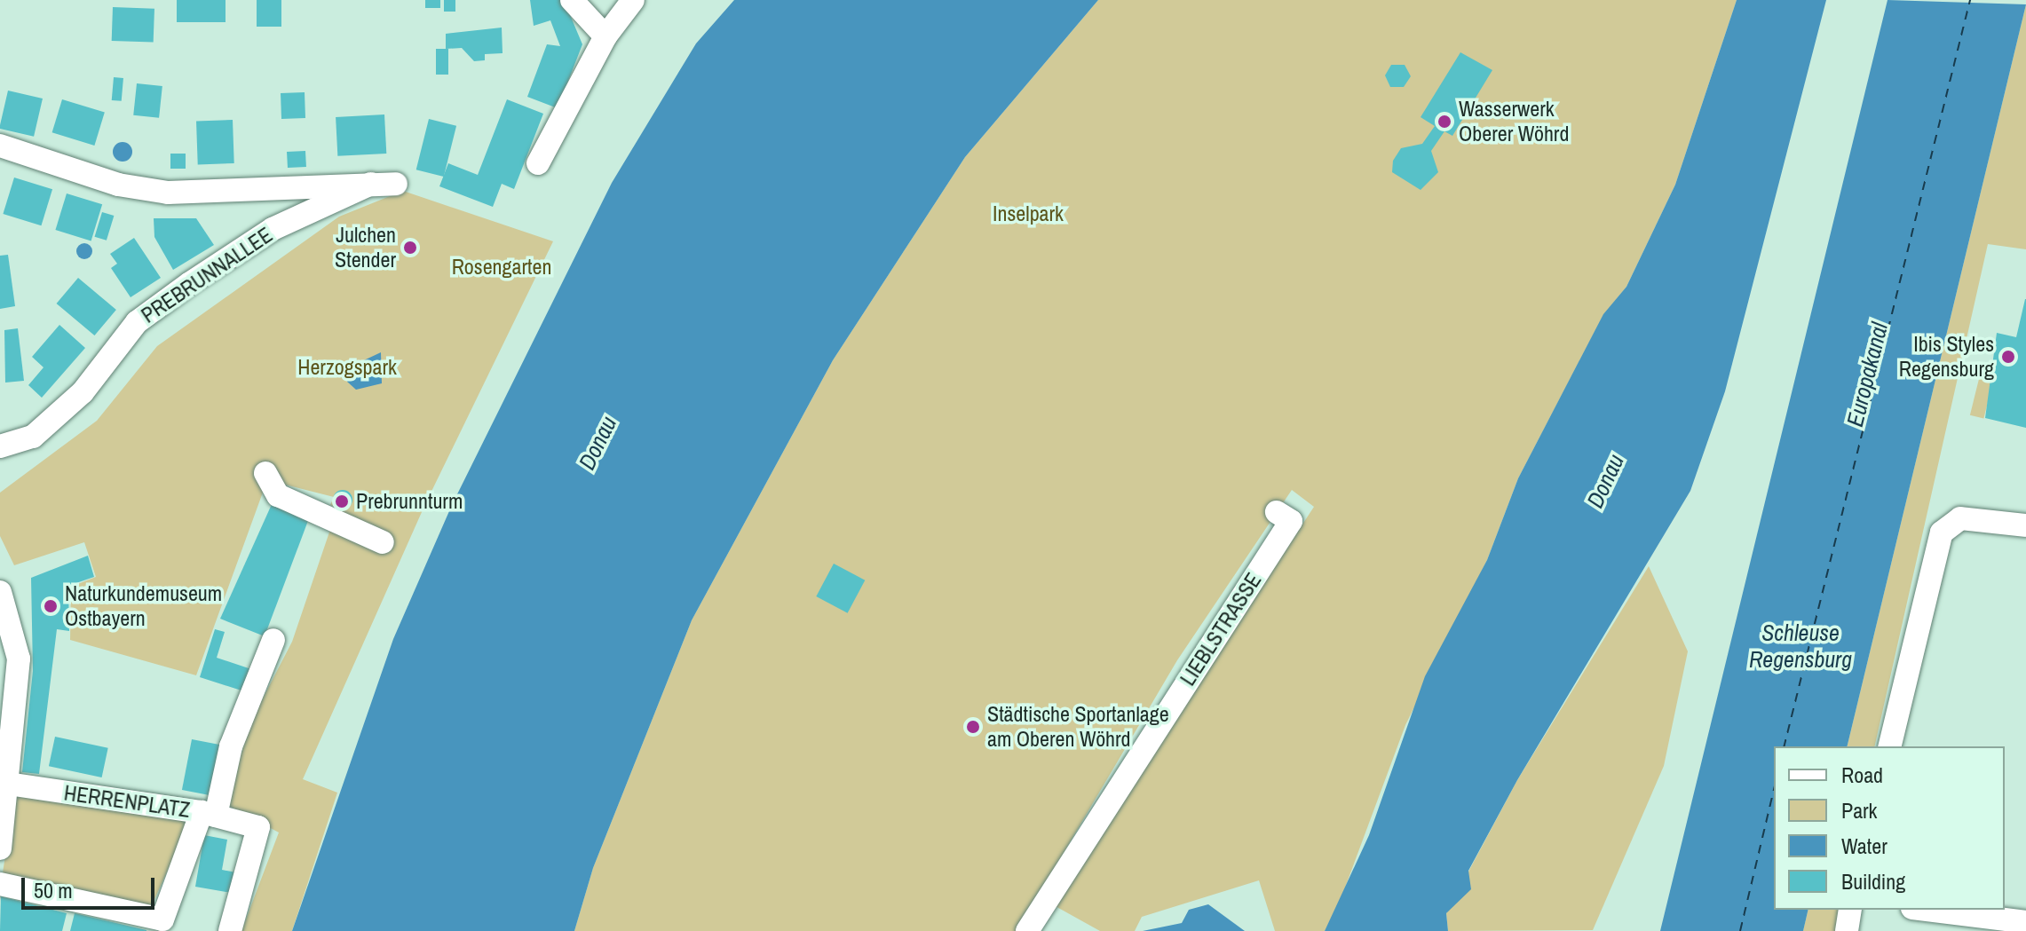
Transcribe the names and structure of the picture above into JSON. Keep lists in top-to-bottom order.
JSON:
{
  "streets": {
    "street": ["PREBRUNNALLEE", "LIEBLSTRASSE", "HERRENPLATZ"]
  },
  "water": ["Europakanal", "Donau", "Schleuse Regensburg"],
  "parks": ["Inselpark", "Rosengarten", "Herzogspark"],
  "places": [
    "Wasserwerk Oberer Wöhrd",
    "Julchen Stender",
    "Ibis Styles Regensburg",
    "Prebrunnturm",
    "Naturkundemuseum Ostbayern",
    "Städtische Sportanlage am Oberen Wöhrd"
  ],
  "legend": [
    "Road",
    "Park",
    "Water",
    "Building"
  ],
  "scale_bar": "50 m"
}
